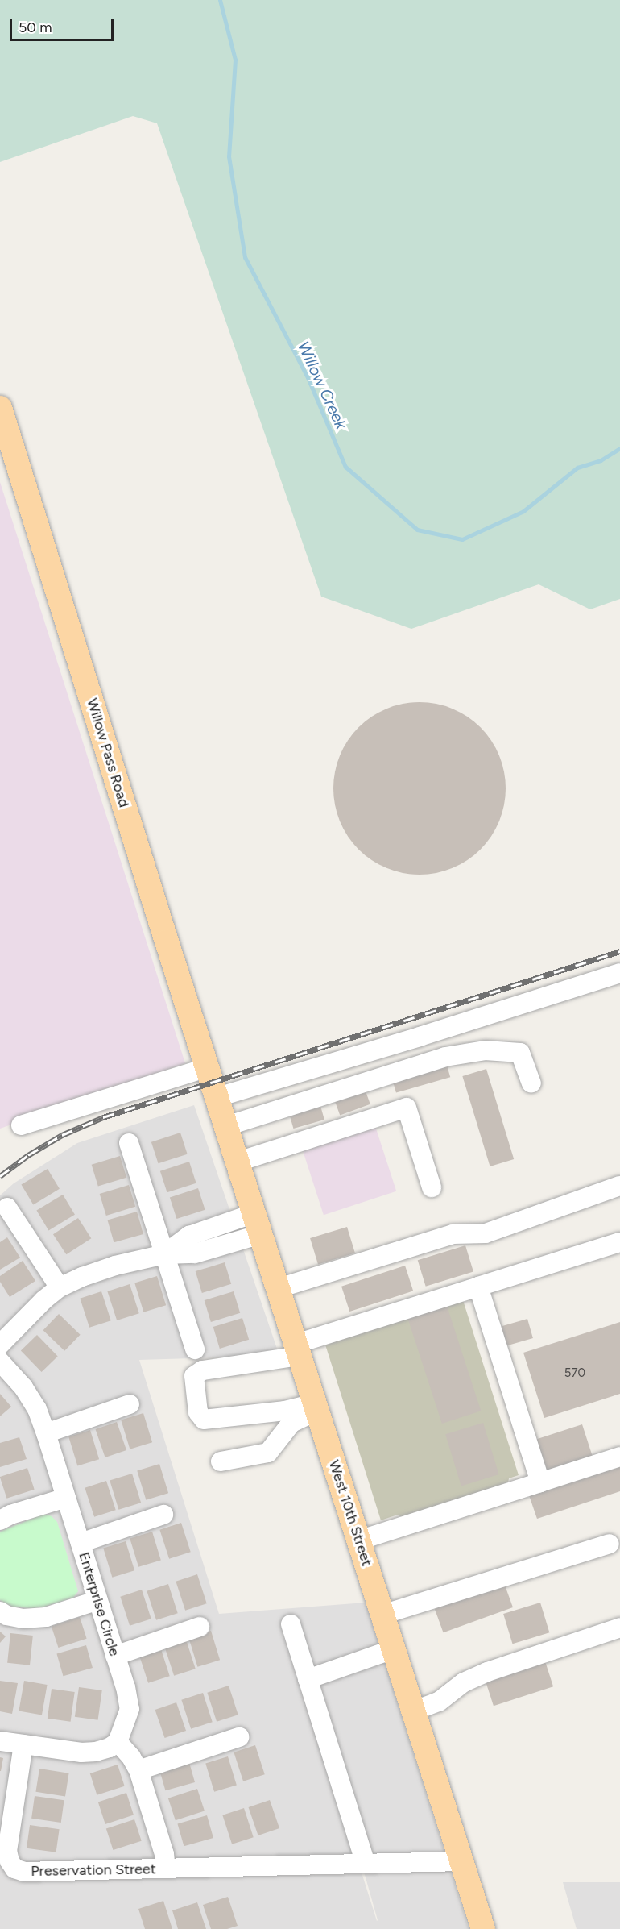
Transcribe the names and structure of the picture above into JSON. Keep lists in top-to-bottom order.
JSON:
{
  "streets": {
    "main road": ["Willow Pass Road", "West 10th Street"],
    "street": ["Enterprise Circle", "Preservation Street"]
  },
  "crossings": [
    ["Willow Pass Road", "West 10th Street"],
    ["West 10th Street", "Preservation Street"]
  ],
  "water": ["Willow Creek"],
  "house_numbers": ["570"],
  "scale_bar": "50 m"
}
